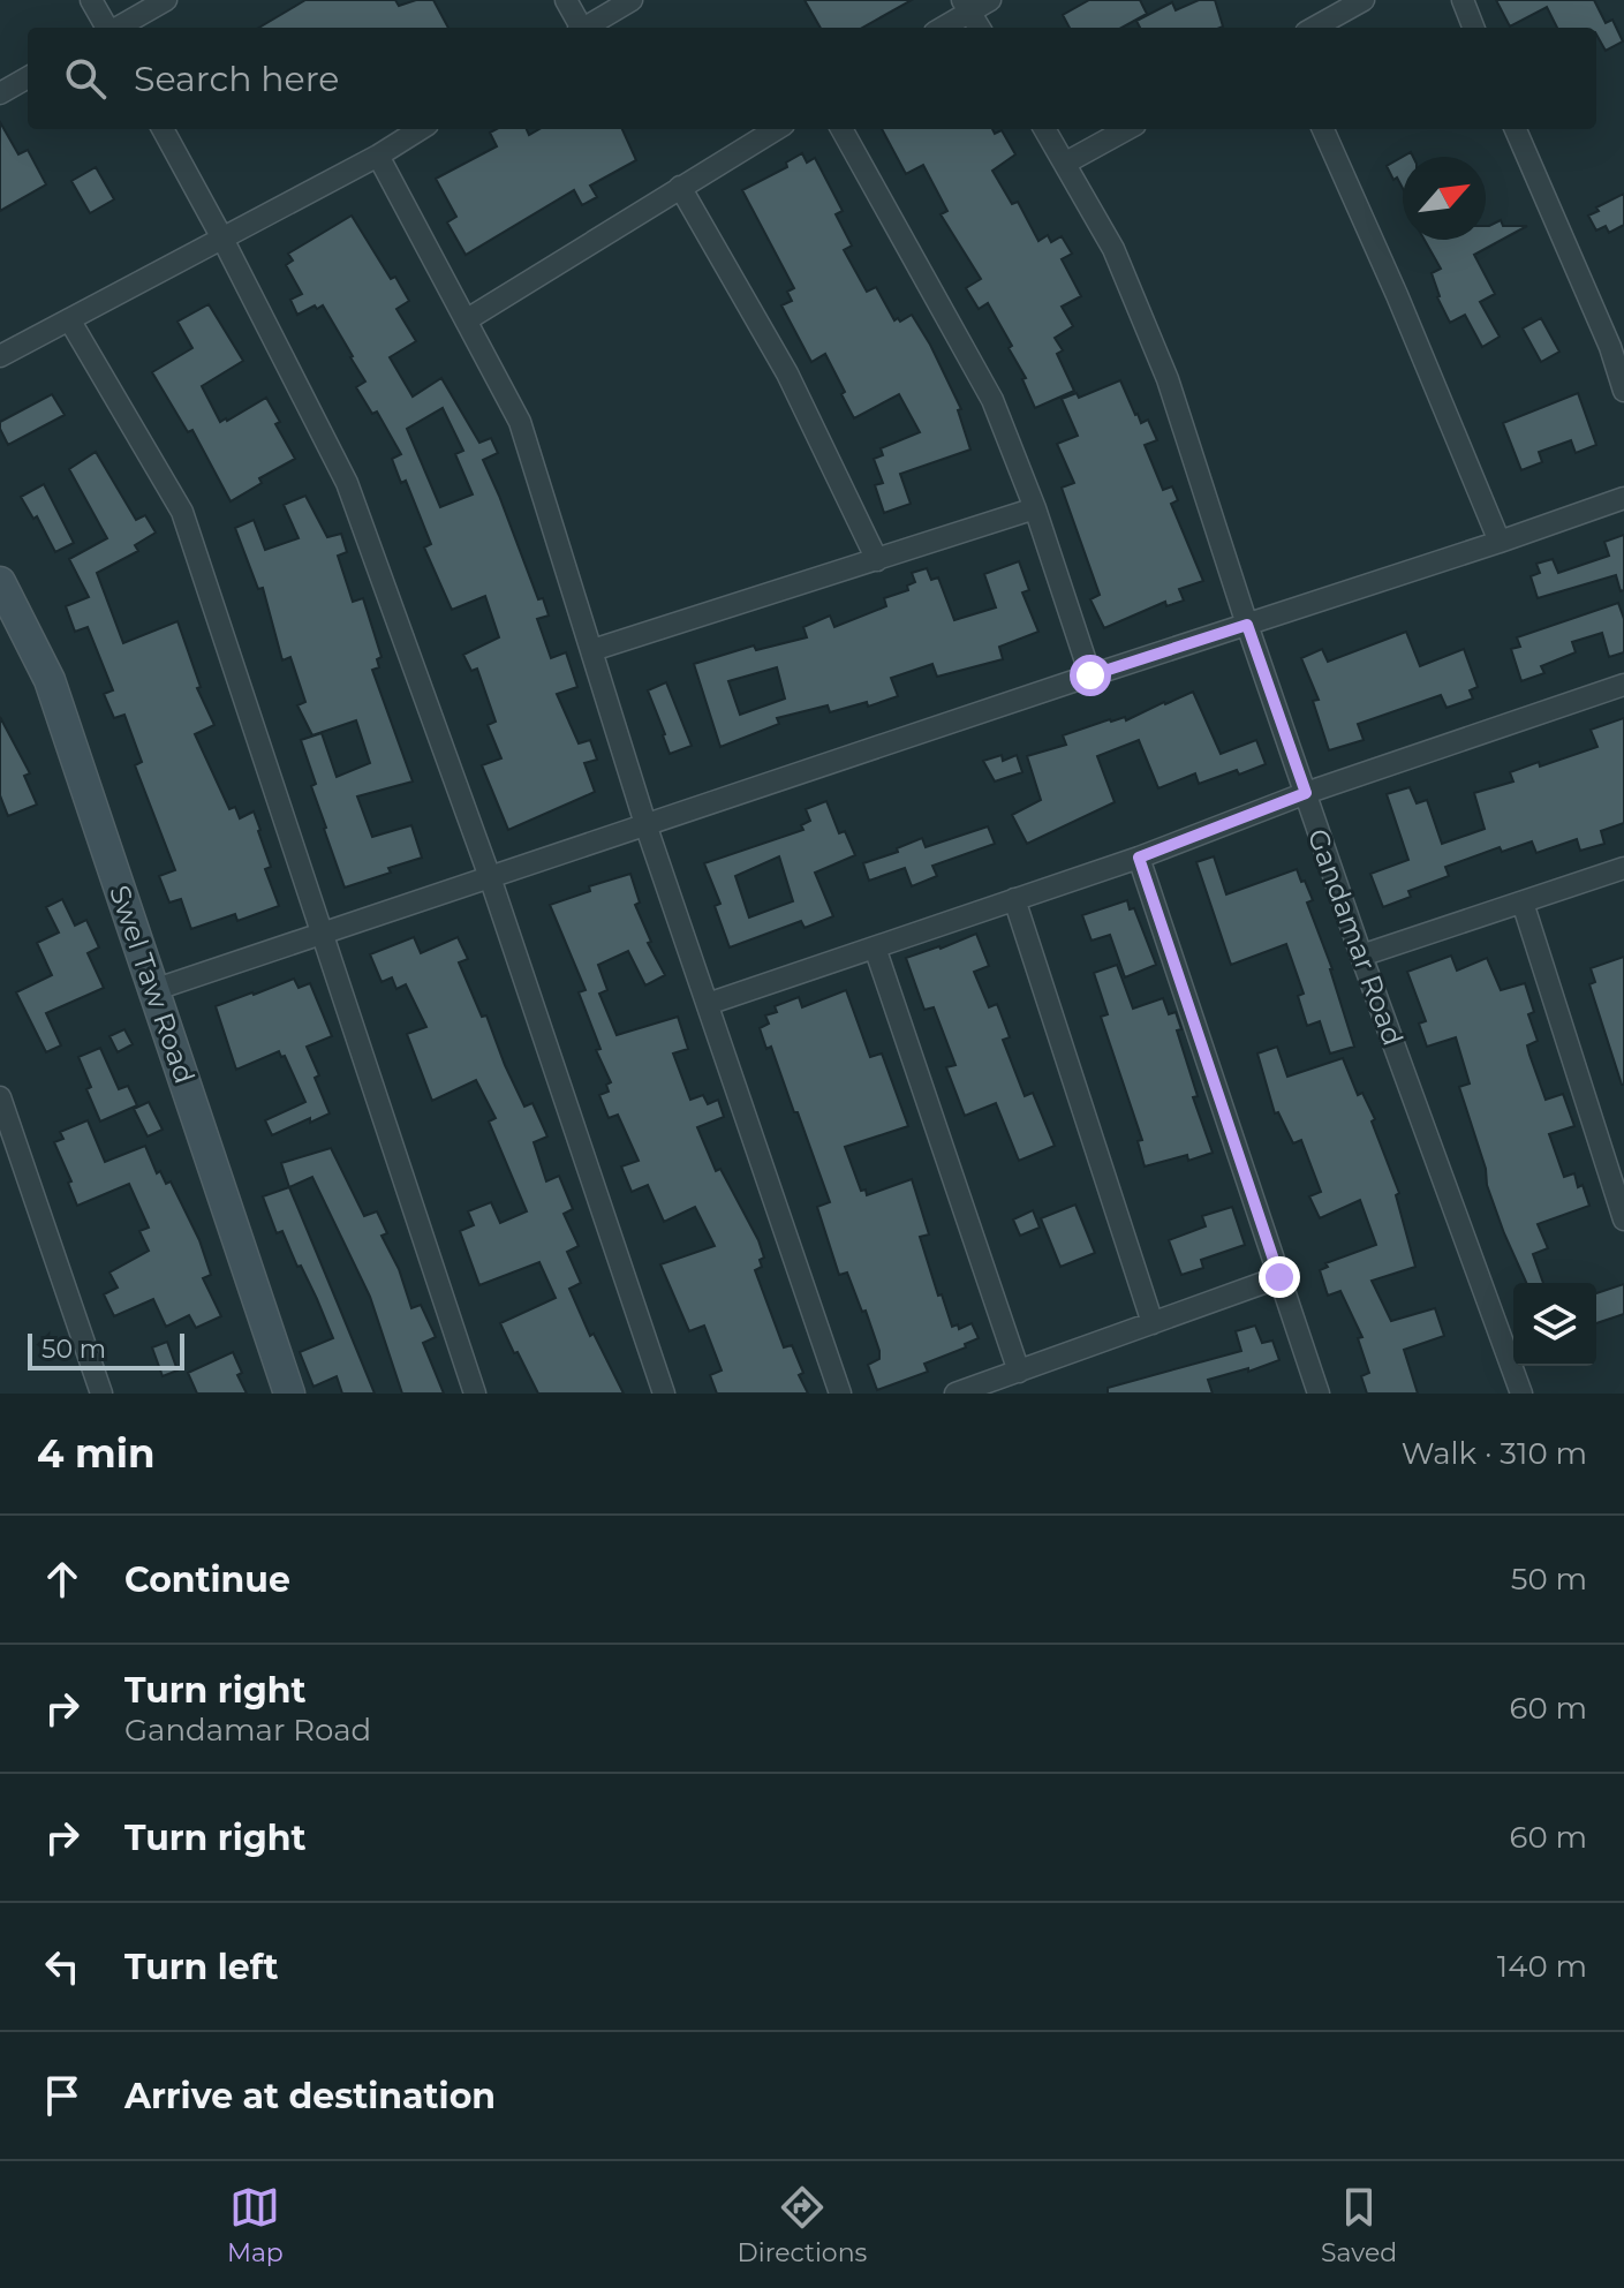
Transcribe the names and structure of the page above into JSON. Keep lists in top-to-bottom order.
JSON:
{
  "streets": {
    "street": ["Gandamar Road", "Swel Taw Road"]
  },
  "scale_bar": "50 m",
  "north": "top right",
  "page": {
    "search": "Search here",
    "scale": "50 m",
    "heading": ["4 min", "Walk · 310 m"],
    "list": [
      ["Continue", "50 m"],
      ["Turn right", "Gandamar Road", "60 m"],
      ["Turn right", "60 m"],
      ["Turn left", "140 m"],
      "Arrive at destination"
    ],
    "nav": ["Map", "Directions", "Saved"]
  }
}
